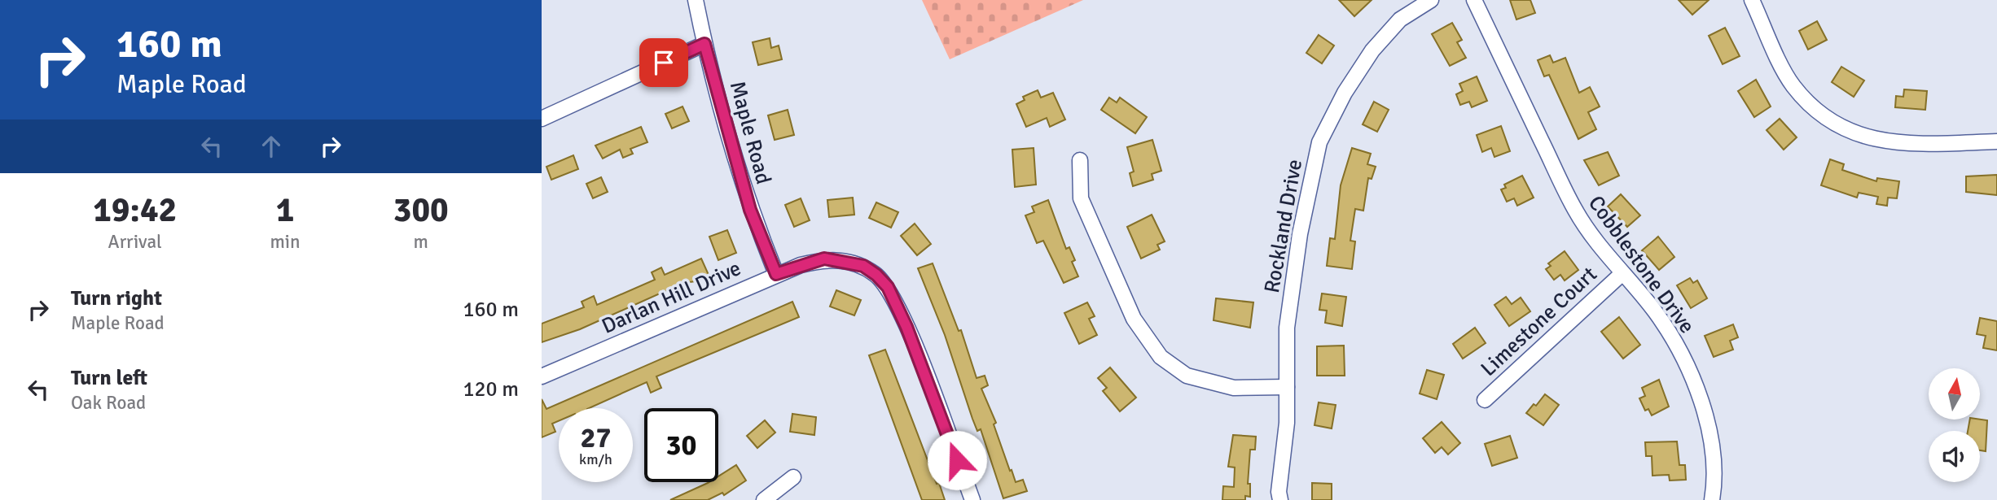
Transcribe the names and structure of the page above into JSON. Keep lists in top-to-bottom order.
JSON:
{
  "streets": {
    "street": [
      "Maple Road",
      "Rockland Drive",
      "Cobblestone Drive",
      "Darlan Hill Drive",
      "Limestone Court"
    ]
  },
  "crossings": [
    ["Maple Road", "Darlan Hill Drive"],
    ["Cobblestone Drive", "Limestone Court"]
  ],
  "north": "top",
  "page": {
    "turn": ["160 m", "Maple Road"],
    "eta": [
      "19:42",
      "Arrival",
      "1",
      "min",
      "300",
      "m"
    ],
    "list": [
      {
        "name": "Turn right",
        "note": "Maple Road",
        "value": "160 m"
      },
      {
        "name": "Turn left",
        "note": "Oak Road",
        "value": "120 m"
      }
    ],
    "speed": "27 km/h",
    "limit": "30"
  }
}
